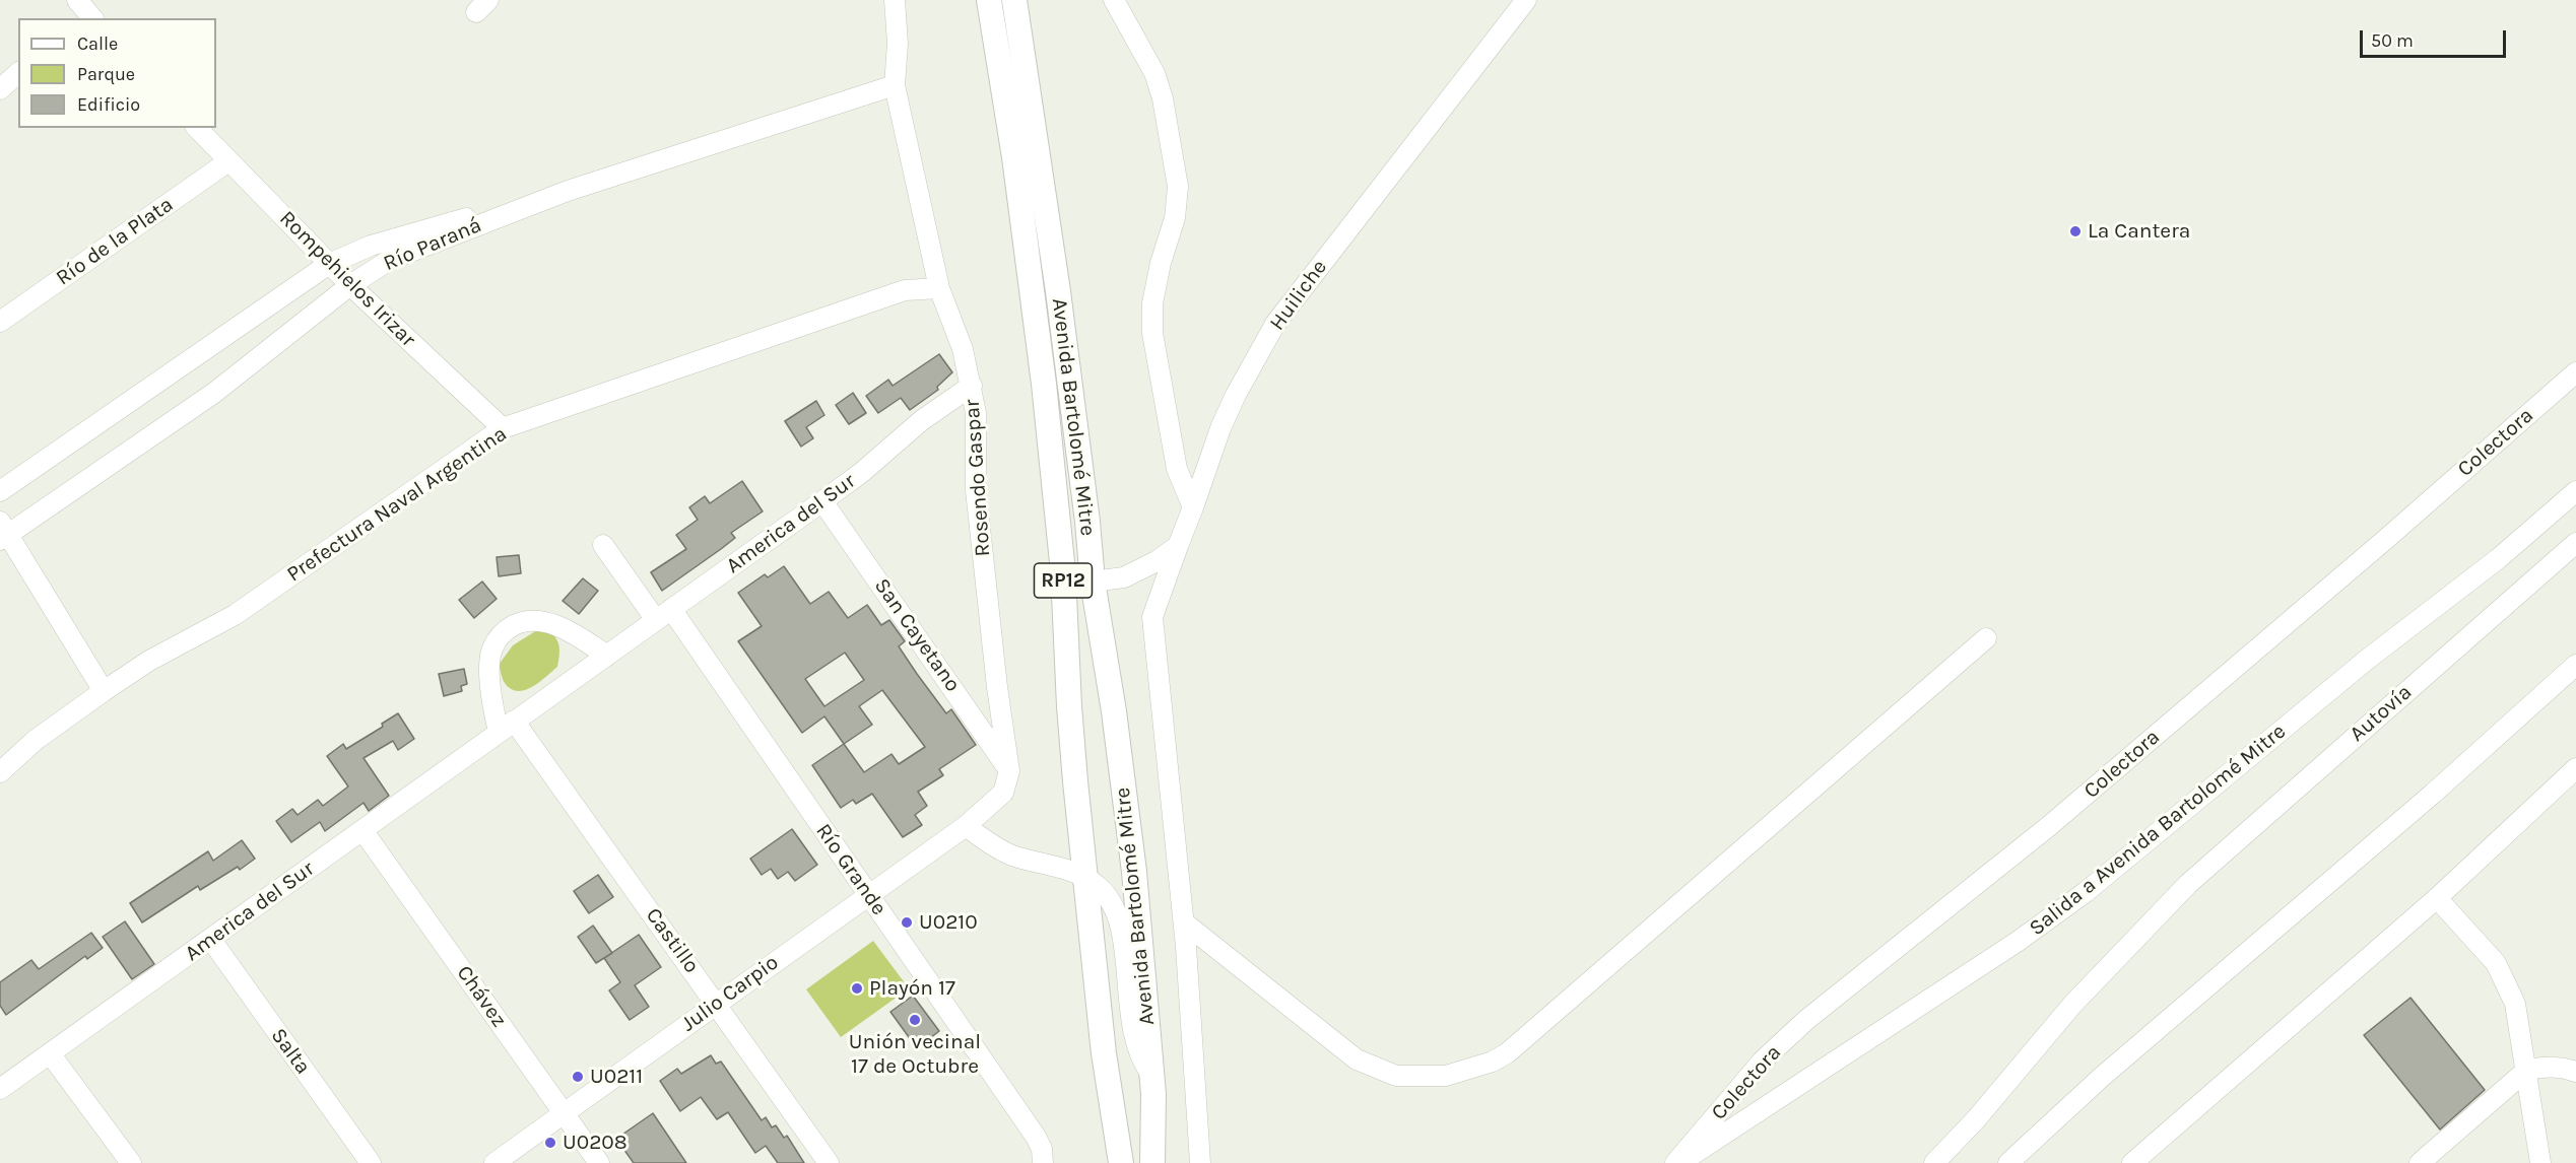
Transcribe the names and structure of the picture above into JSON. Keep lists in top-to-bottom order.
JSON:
{
  "streets": {
    "main road": ["Avenida Bartolomé Mitre", "RP12"],
    "street": [
      "Río de la Plata",
      "Río Paraná",
      "Rompehielos Irizar",
      "Huiliche",
      "Colectora",
      "Rosendo Gaspar",
      "Prefectura Naval Argentina",
      "America del Sur",
      "San Cayetano",
      "Autovía",
      "Salida a Avenida Bartolomé Mitre",
      "Río Grande",
      "Castillo",
      "Julio Carpio",
      "Chávez",
      "Salta"
    ]
  },
  "crossings": [
    ["Río de la Plata", "Rompehielos Irizar"],
    ["Río Paraná", "Rompehielos Irizar"],
    ["Río Paraná", "Rosendo Gaspar"],
    ["Rompehielos Irizar", "Prefectura Naval Argentina"],
    ["Colectora", "Salida a Avenida Bartolomé Mitre"],
    ["Rosendo Gaspar", "Prefectura Naval Argentina"],
    ["Rosendo Gaspar", "America del Sur"],
    ["Rosendo Gaspar", "San Cayetano"],
    ["America del Sur", "San Cayetano"],
    ["America del Sur", "Río Grande"],
    ["America del Sur", "Castillo"],
    ["America del Sur", "Chávez"],
    ["America del Sur", "Salta"],
    ["Río Grande", "Julio Carpio"],
    ["Castillo", "Julio Carpio"],
    ["Julio Carpio", "Chávez"]
  ],
  "places": [
    "La Cantera",
    "U0210",
    "Playón 17",
    "Unión vecinal 17 de Octubre",
    "U0211",
    "U0208"
  ],
  "legend": ["Calle", "Parque", "Edificio"],
  "scale_bar": "50 m"
}
